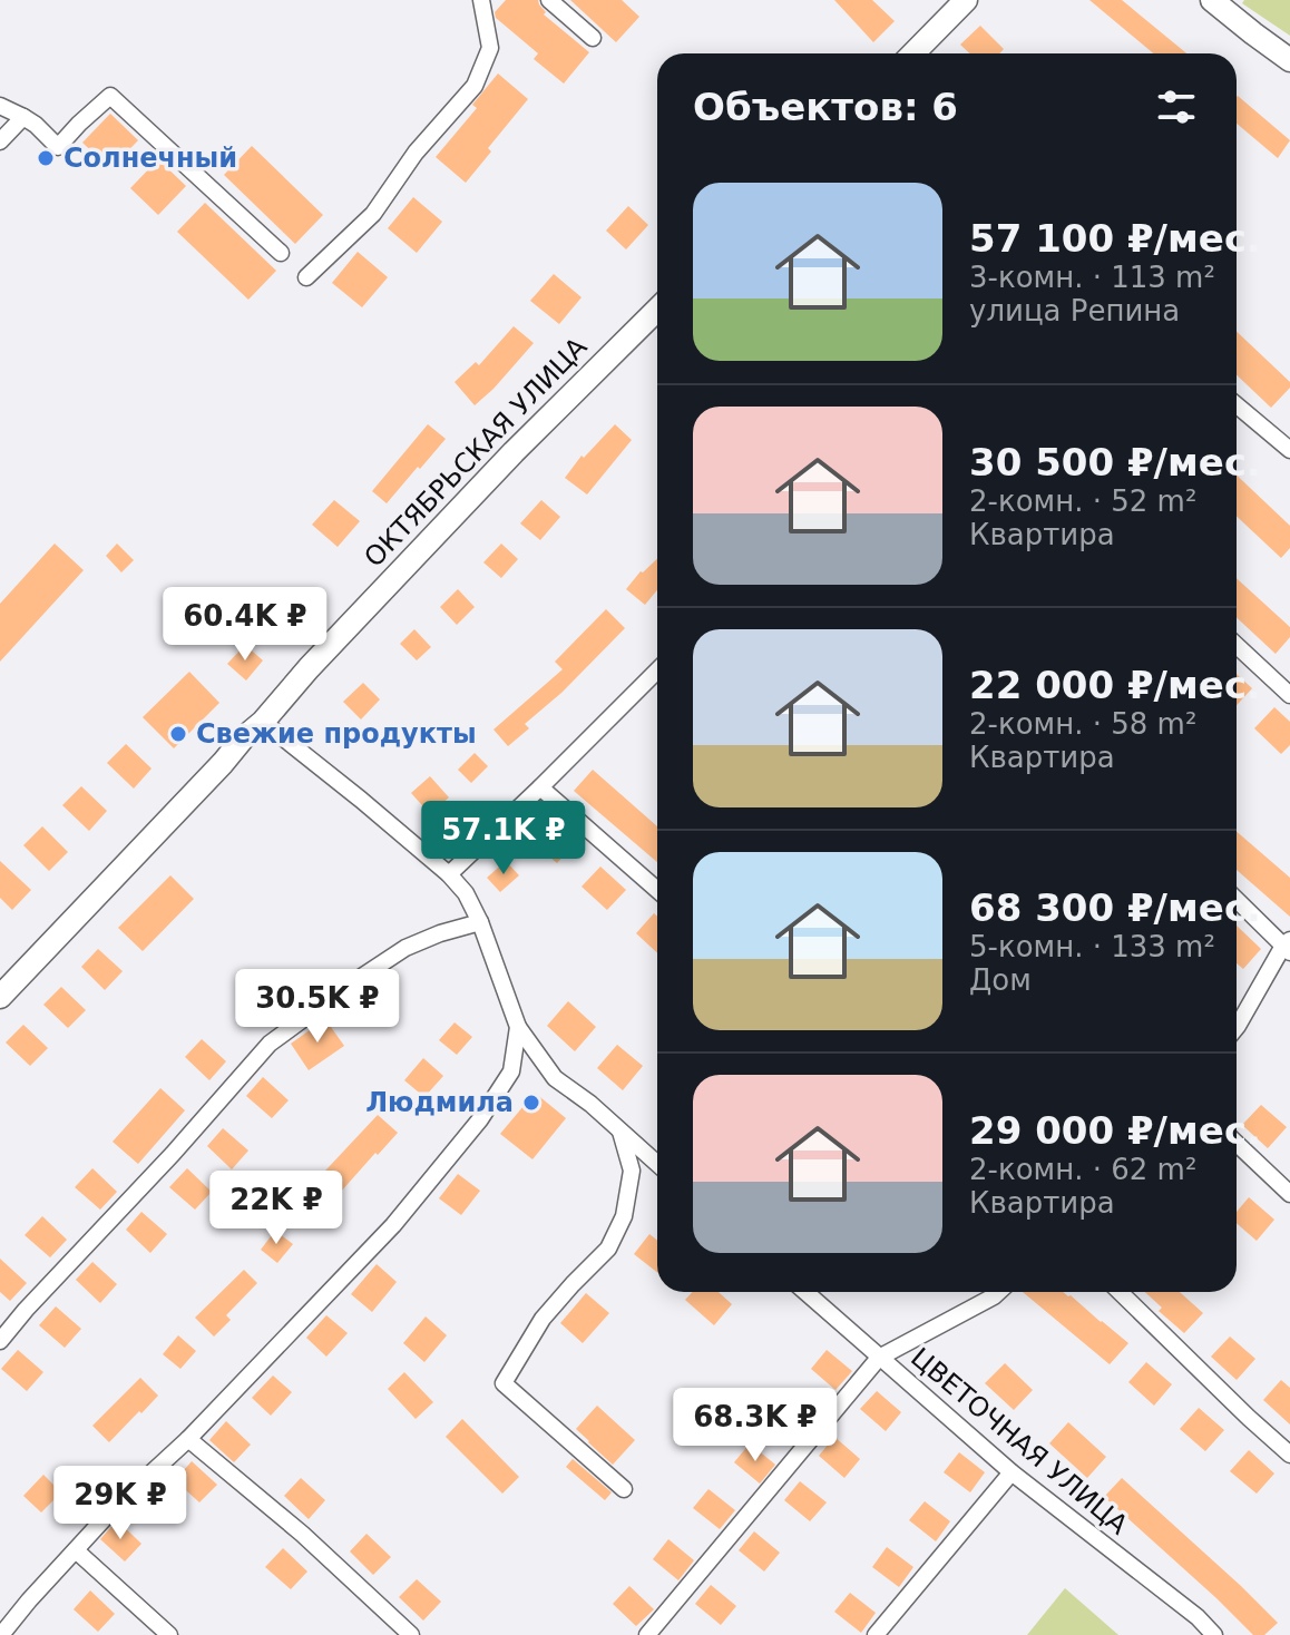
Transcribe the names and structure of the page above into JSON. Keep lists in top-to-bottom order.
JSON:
{
  "streets": {
    "main road": ["ОКТЯБРЬСКАЯ УЛИЦА"],
    "street": ["ЦВЕТОЧНАЯ УЛИЦА"]
  },
  "places": ["Солнечный", "Свежие продукты", "Людмила"],
  "page": {
    "heading": "Объектов: 6",
    "list": [
      {
        "name": "57 100 ₽/мес.",
        "note": "3-комн. · 113 m² · улица Репина"
      },
      {
        "name": "30 500 ₽/мес.",
        "note": "2-комн. · 52 m² · Квартира"
      },
      {
        "name": "22 000 ₽/мес.",
        "note": "2-комн. · 58 m² · Квартира"
      },
      {
        "name": "68 300 ₽/мес.",
        "note": "5-комн. · 133 m² · Дом"
      },
      {
        "name": "29 000 ₽/мес.",
        "note": "2-комн. · 62 m² · Квартира"
      }
    ],
    "price": [
      "60.4K ₽",
      "57.1K ₽",
      "30.5K ₽",
      "22K ₽",
      "68.3K ₽",
      "29K ₽"
    ]
  }
}
